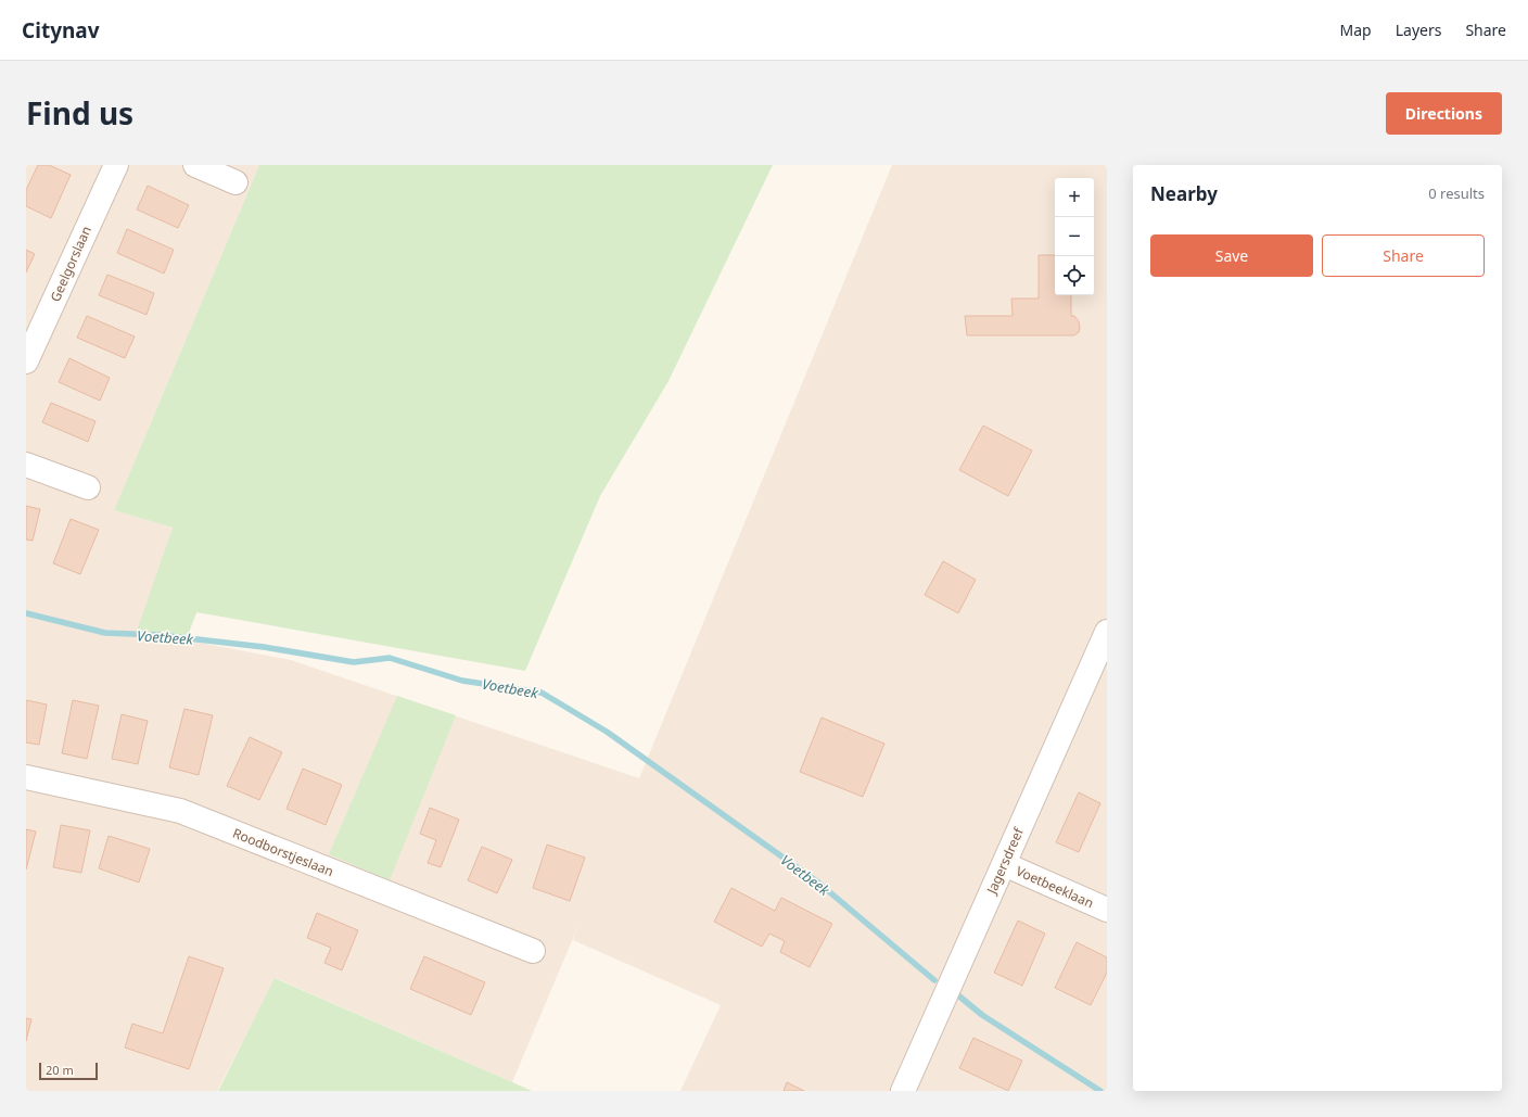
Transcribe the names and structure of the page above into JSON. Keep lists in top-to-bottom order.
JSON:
{
  "streets": {
    "street": [
      "Geelgorslaan",
      "Roodborstjeslaan",
      "Jagersdreef",
      "Voetbeeklaan"
    ]
  },
  "crossings": [
    ["Jagersdreef", "Voetbeeklaan"]
  ],
  "water": ["Voetbeek"],
  "scale_bar": "20 m",
  "page": {
    "header": "Citynav",
    "nav": ["Map", "Layers", "Share"],
    "title": "Find us",
    "buttons": [
      "Directions",
      ["Save", "Share"]
    ],
    "heading": ["Nearby", "0 results"],
    "map_buttons": ["+", "−"],
    "scale": "20 m"
  }
}
